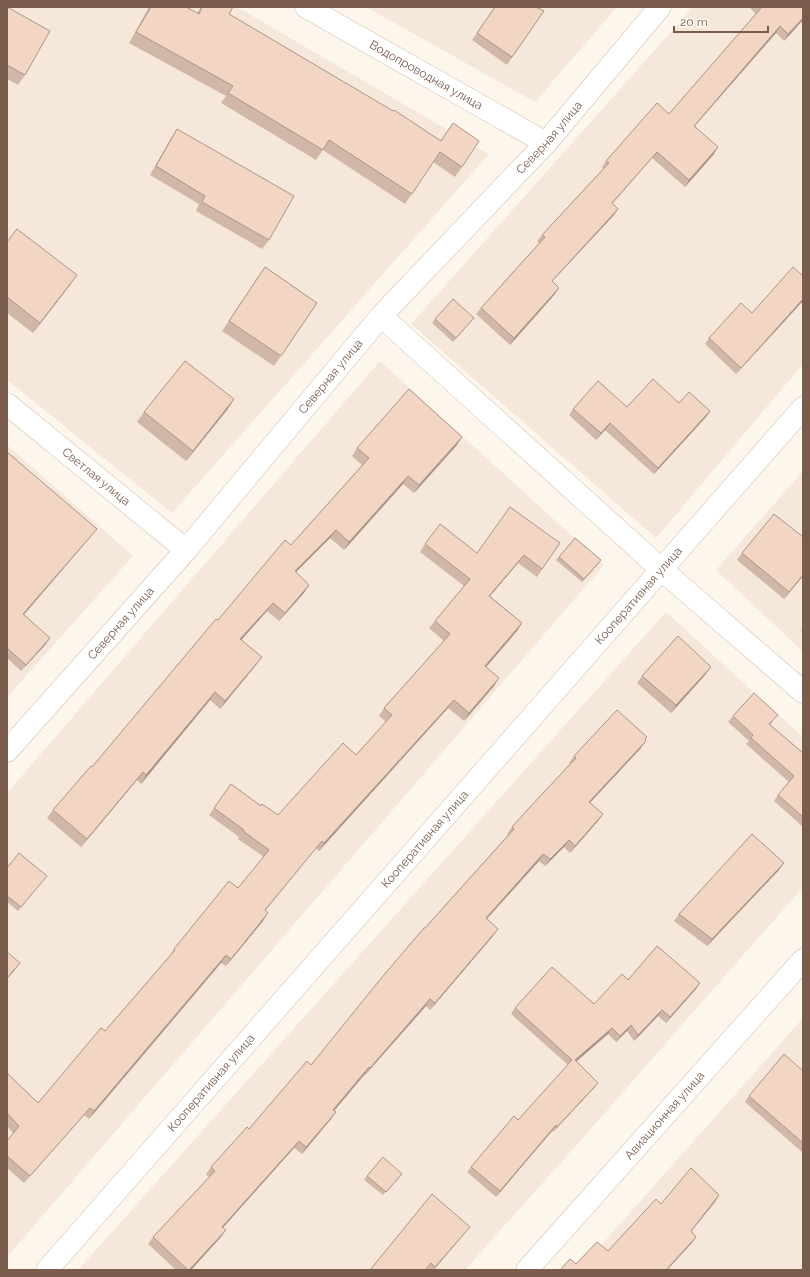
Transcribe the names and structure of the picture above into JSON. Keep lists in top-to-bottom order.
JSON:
{
  "streets": {
    "street": [
      "Водопроводная улица",
      "Северная улица",
      "Светлая улица",
      "Кооперативная улица",
      "Авиационная улица"
    ]
  },
  "crossings": [
    ["Водопроводная улица", "Северная улица"],
    ["Северная улица", "Светлая улица"]
  ],
  "scale_bar": "20 m"
}
